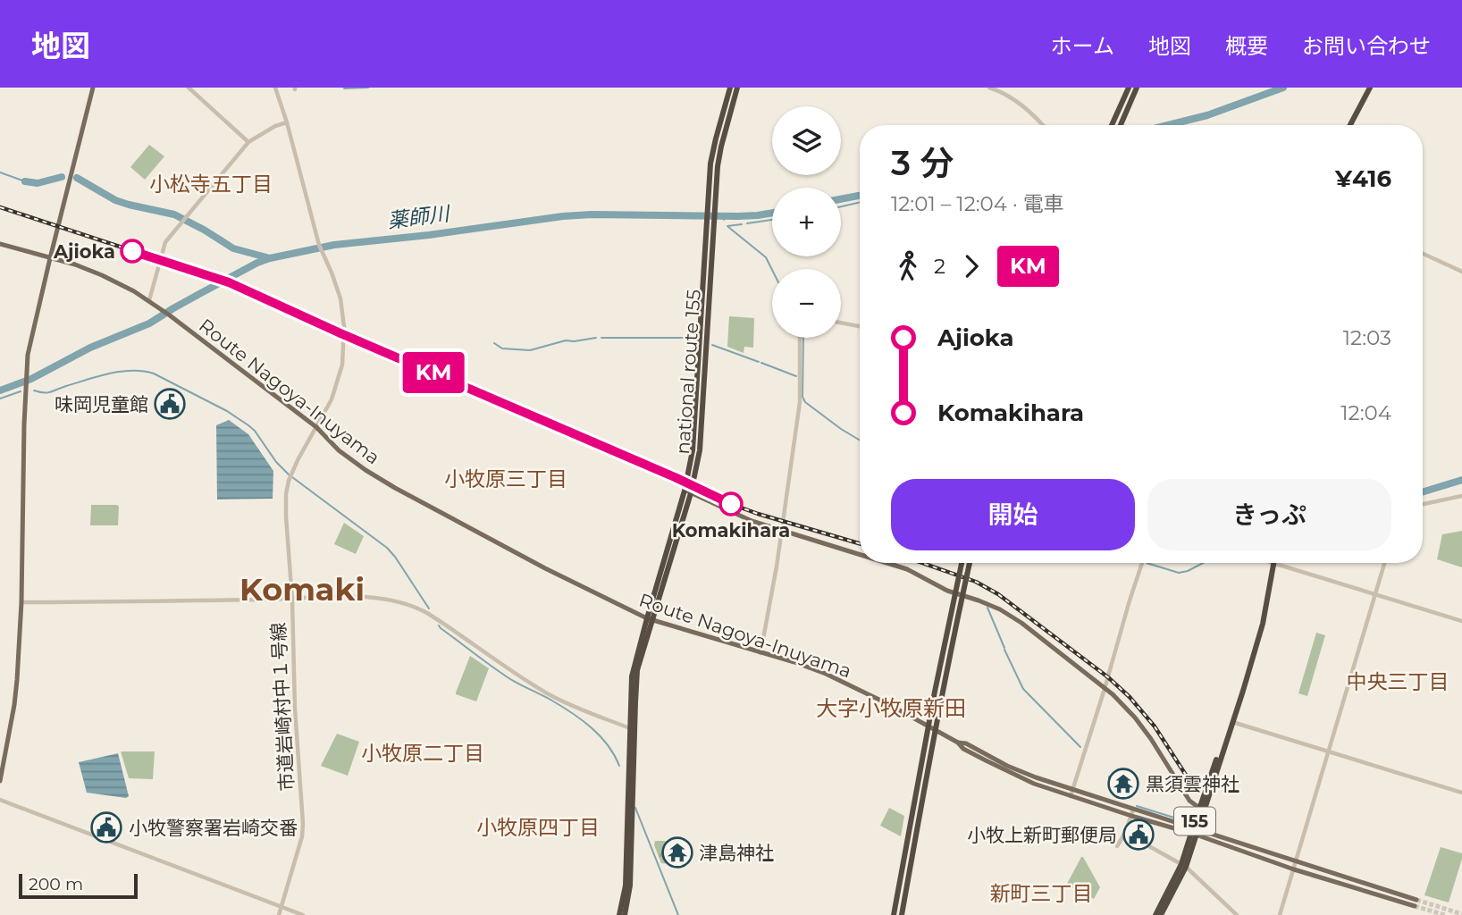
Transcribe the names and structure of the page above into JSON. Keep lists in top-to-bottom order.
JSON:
{
  "streets": {
    "highway": ["national route 155", "155"],
    "main road": ["Route Nagoya-Inuyama"],
    "street": ["市道岩崎村中１号線"]
  },
  "crossings": [
    ["national route 155", "Route Nagoya-Inuyama"],
    ["Route Nagoya-Inuyama", "市道岩崎村中１号線"],
    ["Route Nagoya-Inuyama", "155"]
  ],
  "districts": [
    "小松寺五丁目",
    "小牧原三丁目",
    "Komaki",
    "中央三丁目",
    "大字小牧原新田",
    "小牧原二丁目",
    "小牧原四丁目",
    "新町三丁目"
  ],
  "water": ["薬師川"],
  "places": {
    "other": ["Ajioka", "Komakihara"],
    "public building": ["味岡児童館", "小牧警察署岩崎交番", "小牧上新町郵便局"],
    "temple": ["黒須雲神社", "津島神社"]
  },
  "scale_bar": "200 m",
  "page": {
    "header": "地図",
    "nav": [
      "ホーム",
      "地図",
      "概要",
      "お問い合わせ"
    ],
    "on_map": "KM",
    "map_buttons": ["+", "−"],
    "heading": ["3 分", "12:01 – 12:04 · 電車", "¥416"],
    "legs": ["2", "KM"],
    "list": [
      {
        "name": "Ajioka",
        "value": "12:03"
      },
      {
        "name": "Komakihara",
        "value": "12:04"
      }
    ],
    "buttons": ["開始", "きっぷ"],
    "scale": "200 m"
  }
}
